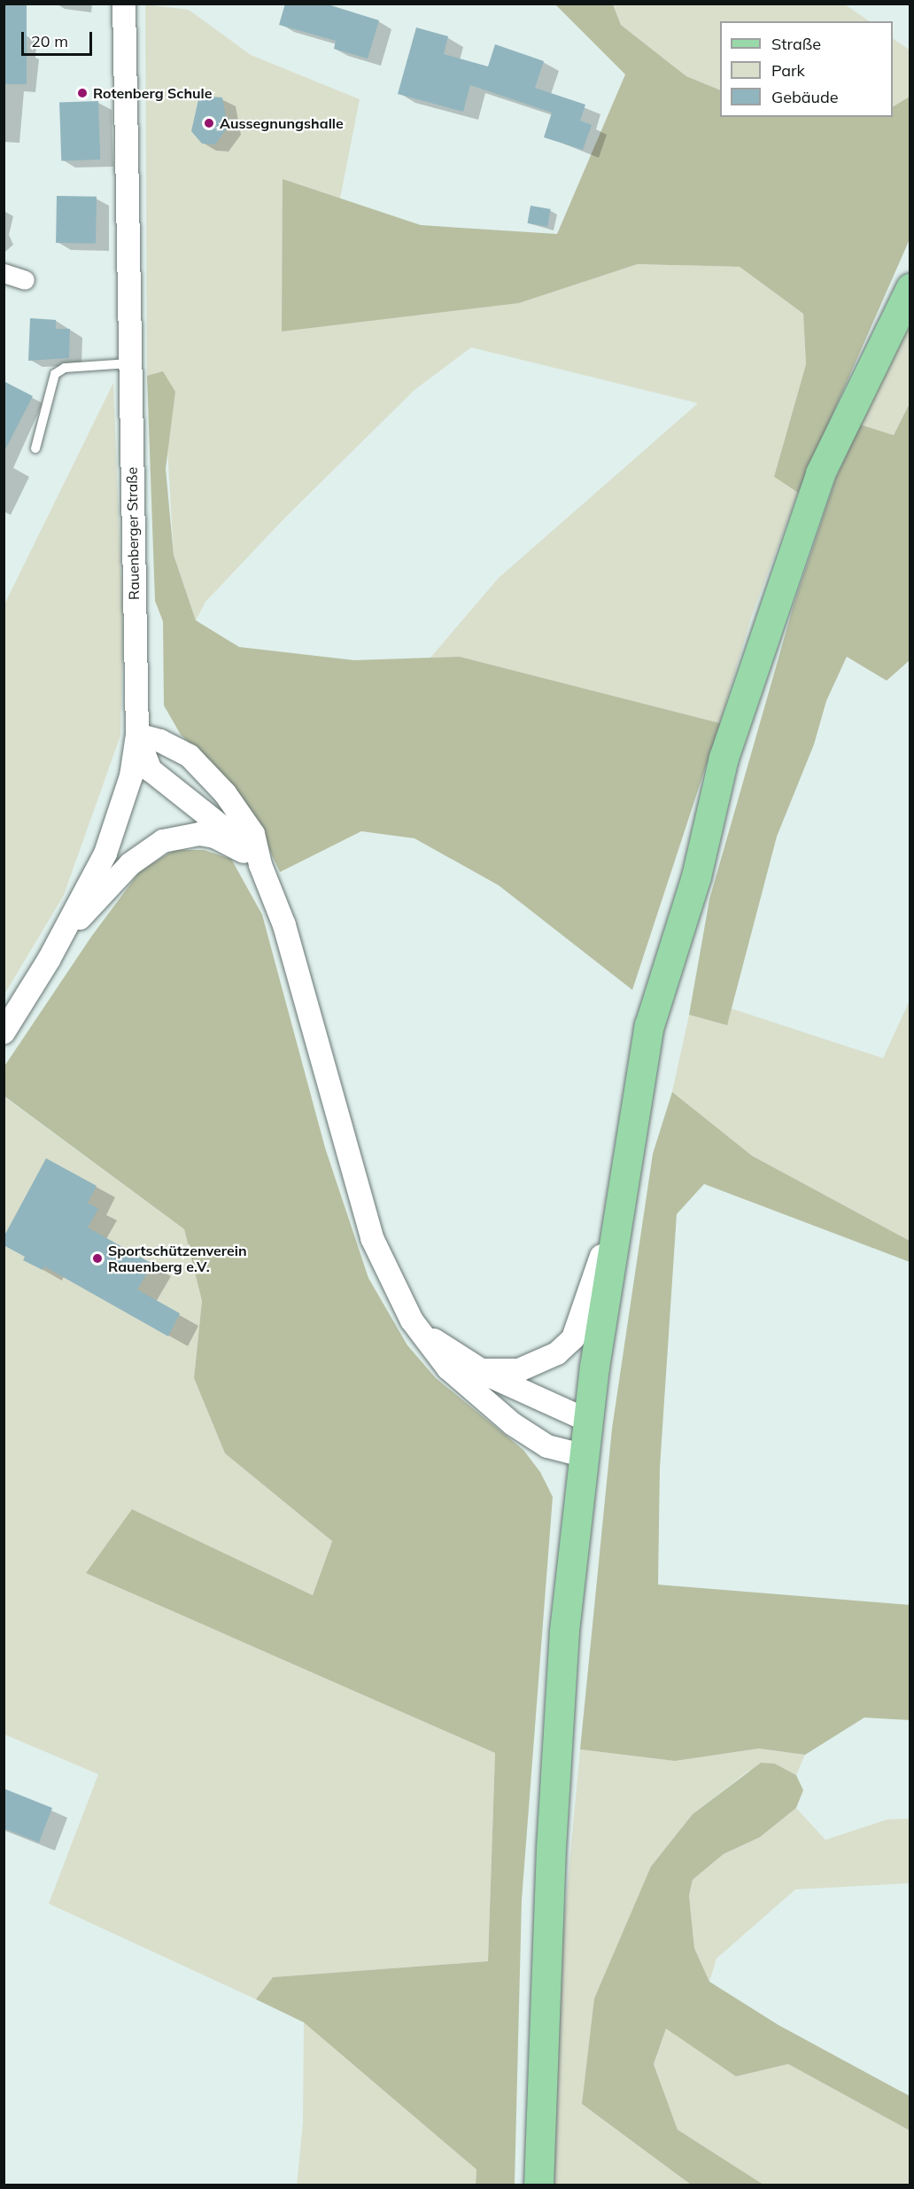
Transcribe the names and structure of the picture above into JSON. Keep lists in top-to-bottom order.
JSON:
{
  "streets": {
    "street": ["Rauenberger Straße"]
  },
  "places": ["Rotenberg Schule", "Aussegnungshalle", "Sportschützenverein Rauenberg e.V."],
  "legend": ["Straße", "Park", "Gebäude"],
  "scale_bar": "20 m"
}
